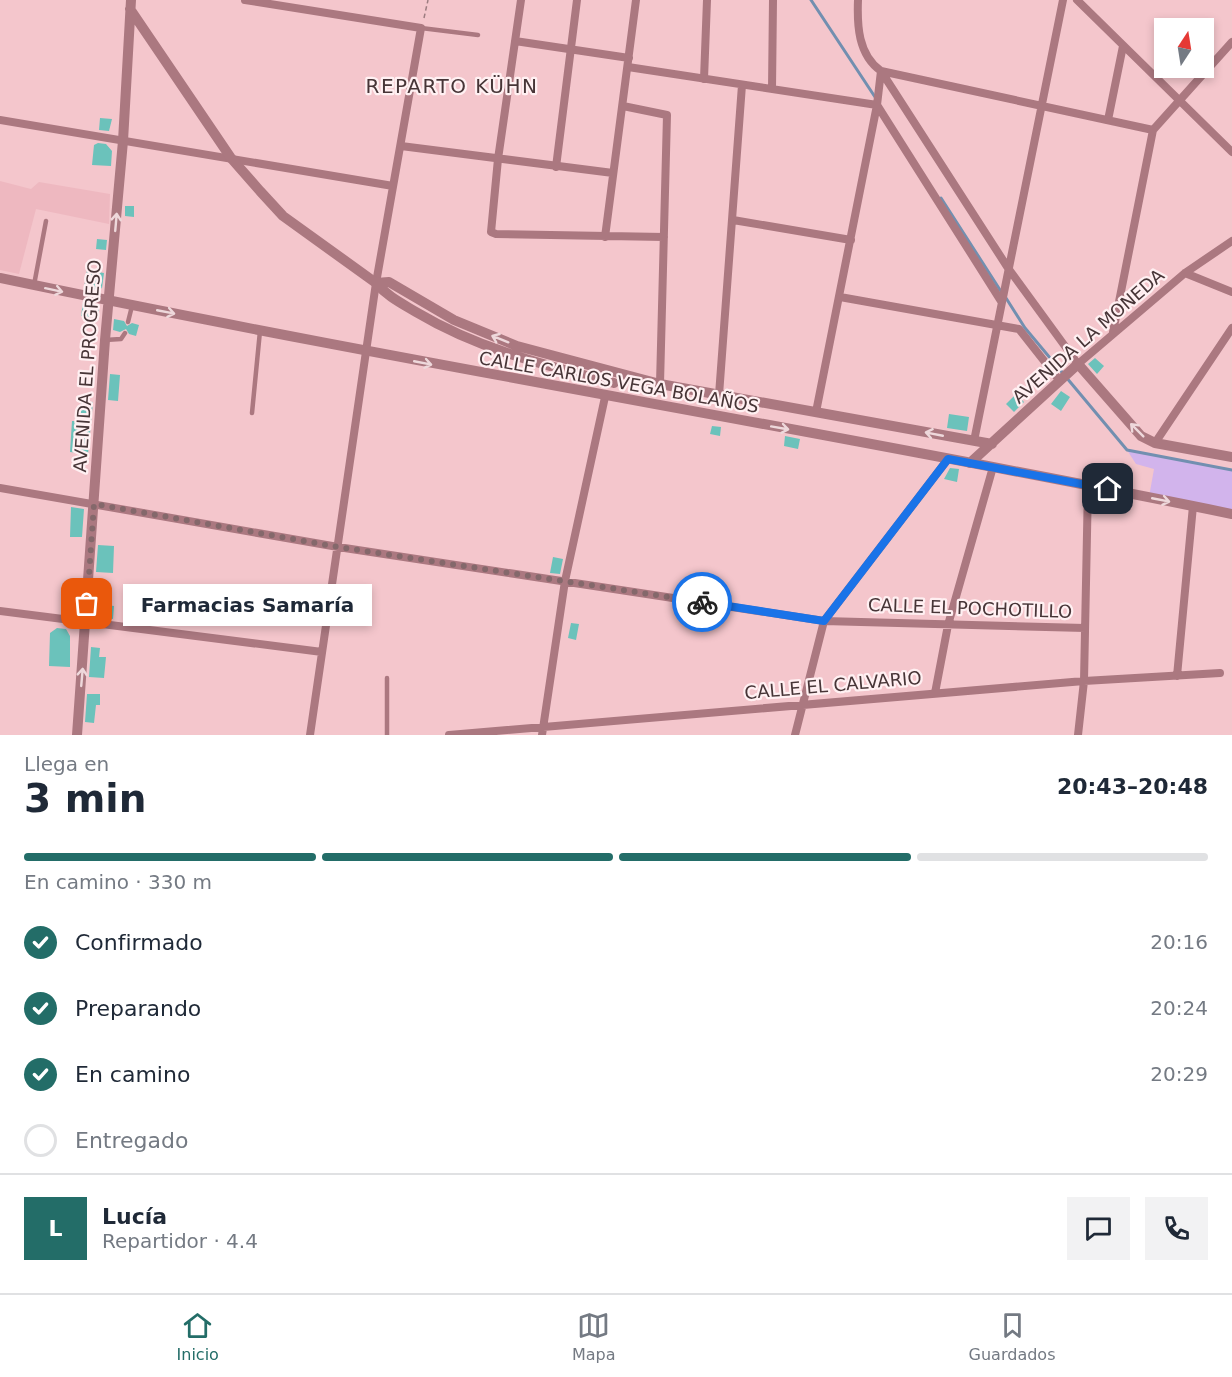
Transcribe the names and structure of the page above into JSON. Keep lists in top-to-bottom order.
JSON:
{
  "streets": {
    "street": [
      "AVENIDA LA MONEDA",
      "AVENIDA EL PROGRESO",
      "CALLE CARLOS VEGA BOLAÑOS",
      "CALLE EL POCHOTILLO",
      "CALLE EL CALVARIO"
    ]
  },
  "crossings": [
    ["AVENIDA LA MONEDA", "CALLE CARLOS VEGA BOLAÑOS"],
    ["AVENIDA EL PROGRESO", "CALLE CARLOS VEGA BOLAÑOS"],
    ["AVENIDA EL PROGRESO", "CALLE EL POCHOTILLO"]
  ],
  "one_way": ["AVENIDA EL PROGRESO"],
  "districts": ["REPARTO KÜHN"],
  "places": ["Farmacias Samaría"],
  "north": "top",
  "page": {
    "bubble": "Farmacias Samaría",
    "heading": ["3 min", "Llega en", "20:43–20:48"],
    "panel": ["Lucía", "Repartidor · 4.4"],
    "bar": "En camino · 330 m",
    "list": [
      ["Confirmado", "20:16"],
      ["Preparando", "20:24"],
      ["En camino", "20:29"],
      "Entregado"
    ],
    "round": "L",
    "tabs": ["Inicio", "Mapa", "Guardados"]
  }
}
